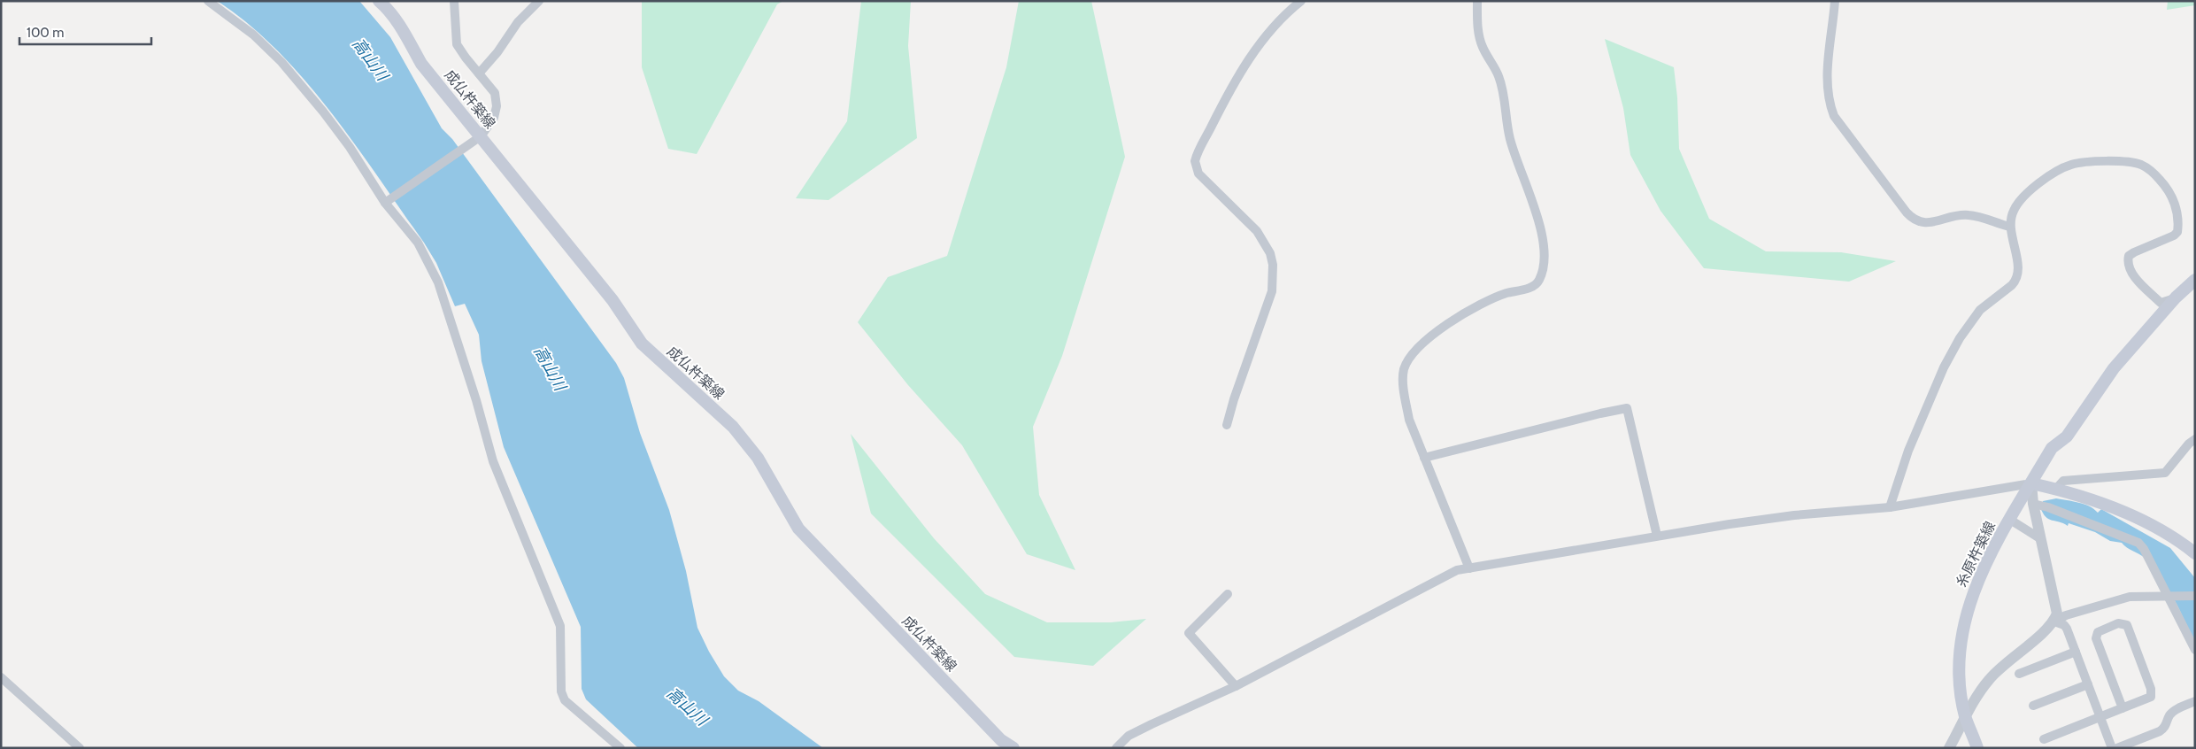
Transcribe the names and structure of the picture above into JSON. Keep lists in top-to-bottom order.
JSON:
{
  "streets": {
    "main road": ["成仏杵築線", "糸原杵築線"]
  },
  "water": ["高山川"],
  "scale_bar": "100 m"
}
